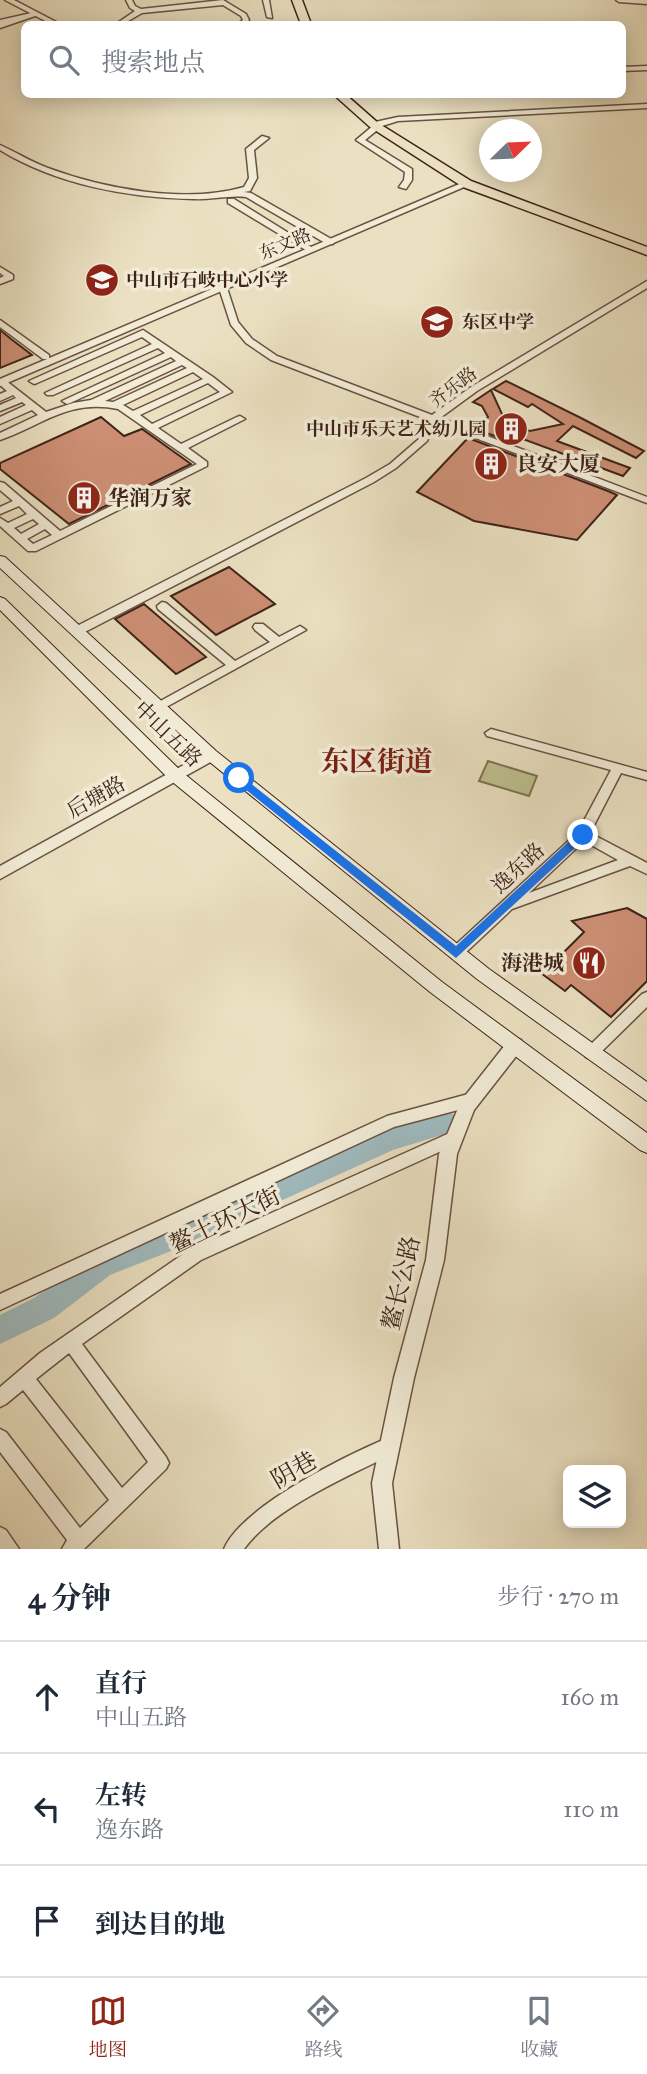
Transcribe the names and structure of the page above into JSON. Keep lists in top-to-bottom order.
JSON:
{
  "streets": {
    "main road": ["中山五路"],
    "street": [
      "东文路",
      "齐乐路",
      "后塘路",
      "逸东路",
      "鳌土环大街",
      "鳌长公路",
      "阴巷"
    ]
  },
  "crossings": [
    ["中山五路", "后塘路"],
    ["中山五路", "逸东路"],
    ["中山五路", "鳌长公路"],
    ["鳌土环大街", "鳌长公路"],
    ["鳌长公路", "阴巷"]
  ],
  "districts": ["东区街道"],
  "places": {
    "school or university": ["中山市石岐中心小学", "东区中学"],
    "building": ["中山市乐天艺术幼儿园", "良安大厦", "华润万家"],
    "restaurant": ["海港城"]
  },
  "north": "top right",
  "page": {
    "search": "搜索地点",
    "heading": ["4 分钟", "步行 · 270 m"],
    "list": [
      ["直行", "中山五路", "160 m"],
      ["左转", "逸东路", "110 m"],
      "到达目的地"
    ],
    "nav": ["地图", "路线", "收藏"]
  }
}
